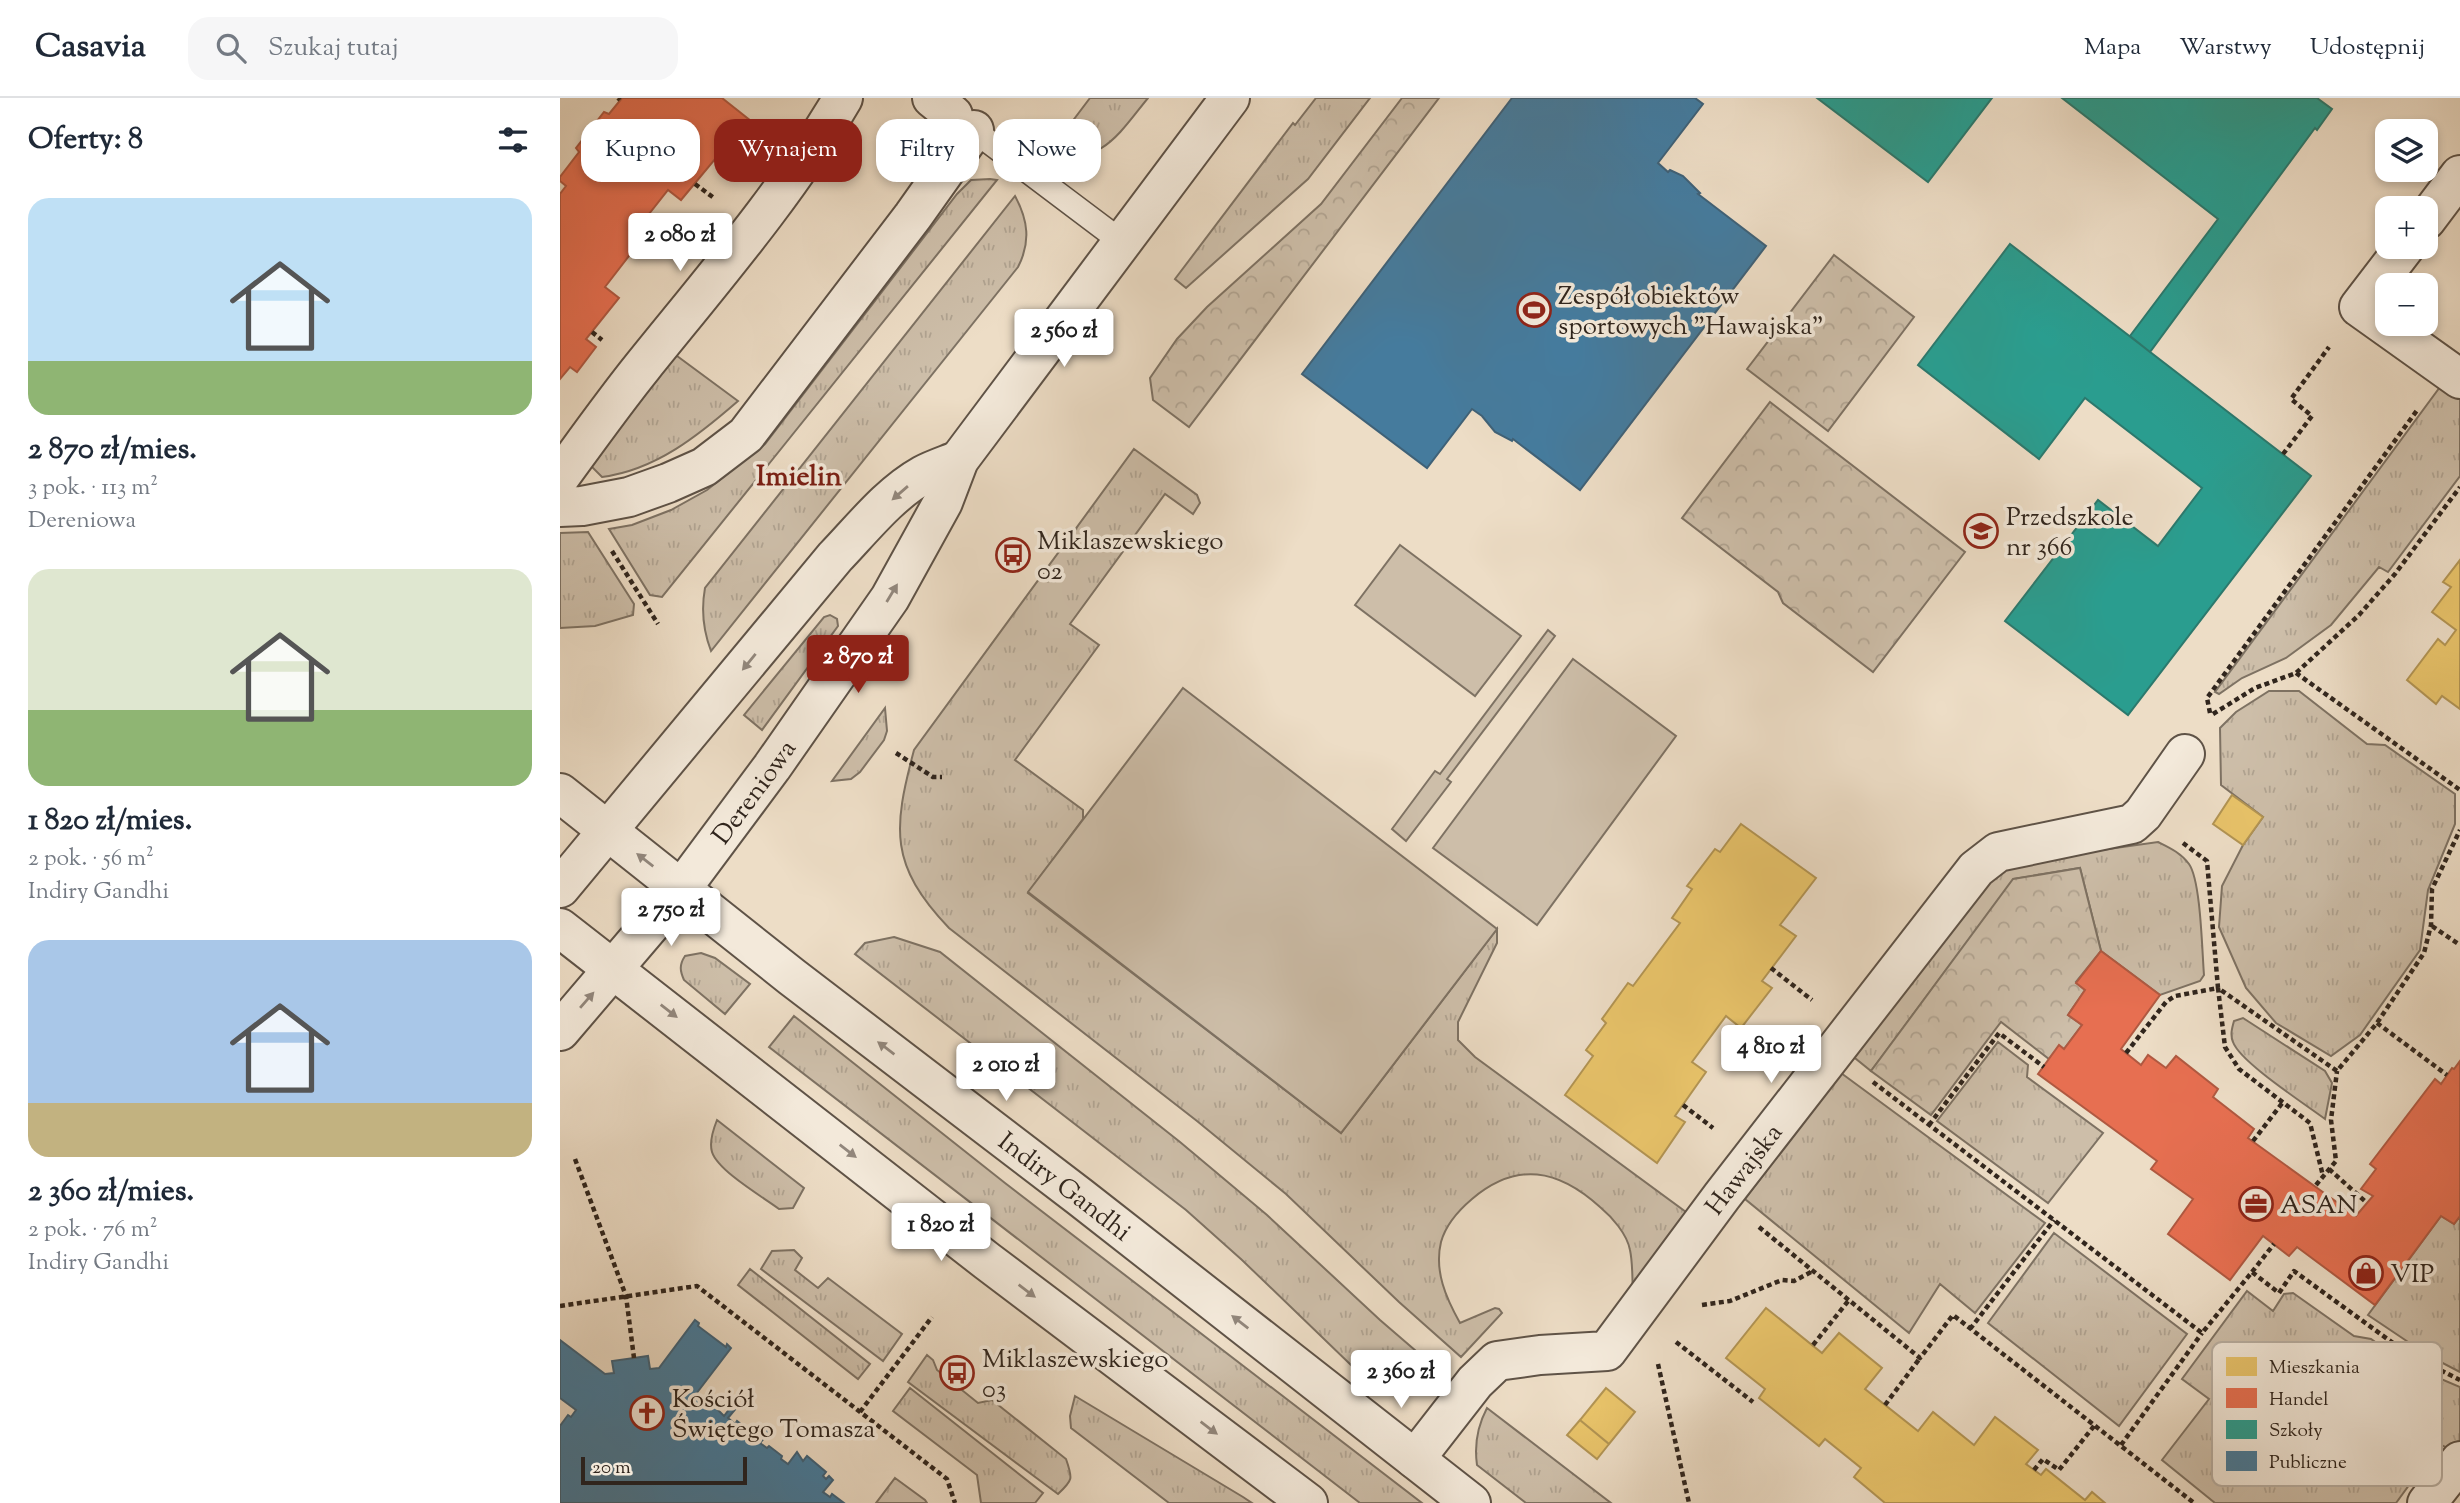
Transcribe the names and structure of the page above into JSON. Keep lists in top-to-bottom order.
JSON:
{
  "streets": {
    "street": ["Dereniowa", "Hawajska", "Indiry Gandhi"]
  },
  "crossings": [
    ["Dereniowa", "Indiry Gandhi"],
    ["Hawajska", "Indiry Gandhi"]
  ],
  "districts": ["Imielin"],
  "places": {
    "sports": ["Zespół obiektów sportowych \"Hawajska\""],
    "school or university": ["Przedszkole nr 366"],
    "bus stop": ["Miklaszewskiego 02", "Miklaszewskiego 03"],
    "office": ["ASAN"],
    "shop": ["VIP"],
    "church": ["Kościół Świętego Tomasza"]
  },
  "legend": [
    "Mieszkania",
    "Handel",
    "Szkoły",
    "Publiczne"
  ],
  "scale_bar": "20 m",
  "page": {
    "header": "Casavia",
    "search": "Szukaj tutaj",
    "nav": ["Mapa", "Warstwy", "Udostępnij"],
    "heading": "Oferty: 8",
    "map_buttons": ["+", "−"],
    "chip": [
      "Kupno",
      "Wynajem",
      "Filtry",
      "Nowe"
    ],
    "list": [
      {
        "name": "2 870 zł/mies.",
        "note": "3 pok. · 113 m² · Dereniowa"
      },
      {
        "name": "1 820 zł/mies.",
        "note": "2 pok. · 56 m² · Indiry Gandhi"
      },
      {
        "name": "2 360 zł/mies.",
        "note": "2 pok. · 76 m² · Indiry Gandhi"
      }
    ],
    "price": [
      "2 080 zł",
      "2 560 zł",
      "2 870 zł",
      "2 750 zł",
      "4 810 zł",
      "2 010 zł",
      "1 820 zł",
      "2 360 zł"
    ],
    "scale": "20 m"
  }
}
